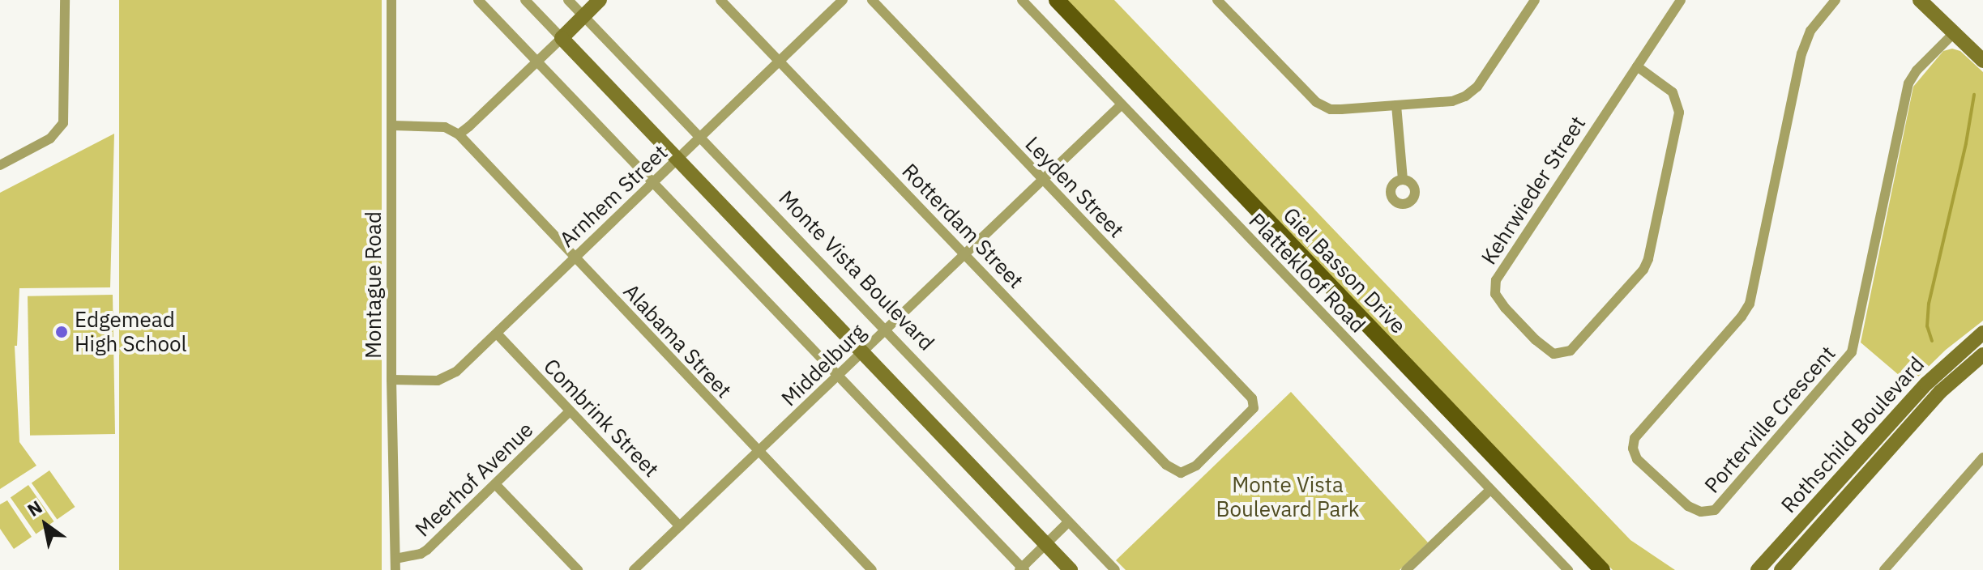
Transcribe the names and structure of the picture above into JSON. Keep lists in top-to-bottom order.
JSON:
{
  "streets": {
    "main road": ["Giel Basson Drive", "Rothschild Boulevard"],
    "street": [
      "Leyden Street",
      "Kehrwieder Street",
      "Arnhem Street",
      "Rotterdam Street",
      "Monte Vista Boulevard",
      "Plattekloof Road",
      "Montague Road",
      "Alabama Street",
      "Middelburg",
      "Combrink Street",
      "Porterville Crescent",
      "Meerhof Avenue"
    ]
  },
  "crossings": [
    ["Leyden Street", "Rotterdam Street"],
    ["Leyden Street", "Middelburg"],
    ["Arnhem Street", "Rotterdam Street"],
    ["Arnhem Street", "Monte Vista Boulevard"],
    ["Arnhem Street", "Montague Road"],
    ["Arnhem Street", "Alabama Street"],
    ["Arnhem Street", "Combrink Street"],
    ["Rotterdam Street", "Middelburg"],
    ["Monte Vista Boulevard", "Middelburg"],
    ["Plattekloof Road", "Middelburg"],
    ["Montague Road", "Meerhof Avenue"],
    ["Alabama Street", "Middelburg"],
    ["Middelburg", "Combrink Street"],
    ["Combrink Street", "Meerhof Avenue"]
  ],
  "parks": ["Monte Vista Boulevard Park"],
  "places": ["Edgemead High School"],
  "north": "top left"
}
